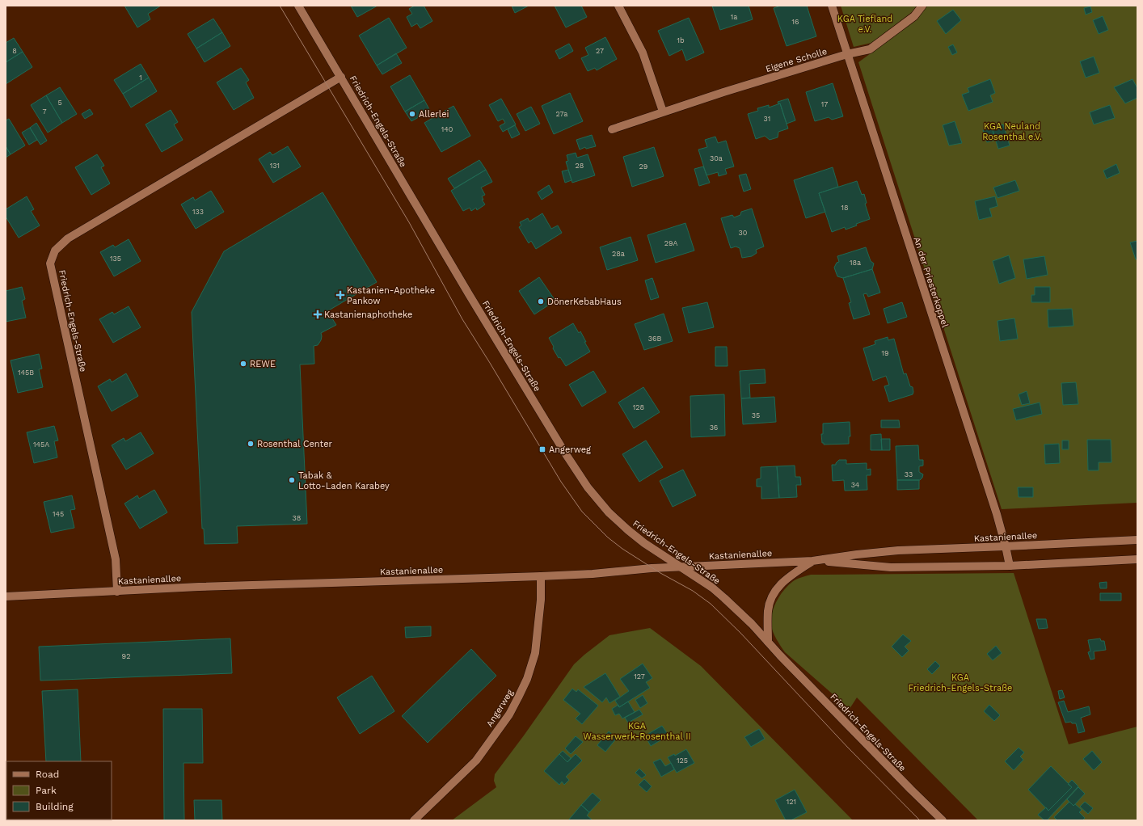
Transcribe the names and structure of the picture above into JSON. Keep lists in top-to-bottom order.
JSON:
{
  "streets": {
    "street": [
      "Eigene Scholle",
      "Friedrich-Engels-Straße",
      "An der Priesterkoppel",
      "Kastanienallee",
      "Angerweg"
    ]
  },
  "crossings": [
    ["Eigene Scholle", "An der Priesterkoppel"],
    ["Friedrich-Engels-Straße", "Kastanienallee"],
    ["An der Priesterkoppel", "Kastanienallee"],
    ["Kastanienallee", "Angerweg"]
  ],
  "parks": [
    "KGA Tiefland e.V.",
    "KGA Neuland Rosenthal e.V.",
    "KGA Friedrich-Engels-Straße",
    "KGA Wasserwerk-Rosenthal II"
  ],
  "places": {
    "other": [
      "Allerlei",
      "DönerKebabHaus",
      "REWE",
      "Rosenthal Center",
      "Tabak & Lotto-Laden Karabey"
    ],
    "health": ["Kastanien-Apotheke Pankow", "Kastanienaphotheke"],
    "transit": ["Angerweg"]
  },
  "house_numbers": [
    "1a",
    "16",
    "1b",
    "8",
    "27",
    "1",
    "5",
    "17",
    "7",
    "27a",
    "31",
    "140",
    "30a",
    "131",
    "28",
    "29",
    "18",
    "133",
    "30",
    "29A",
    "28a",
    "135",
    "18a",
    "36B",
    "19",
    "145B",
    "128",
    "35",
    "36",
    "145A",
    "33",
    "34",
    "145",
    "38",
    "92",
    "127",
    "125",
    "121"
  ],
  "legend": ["Road", "Park", "Building"]
}
